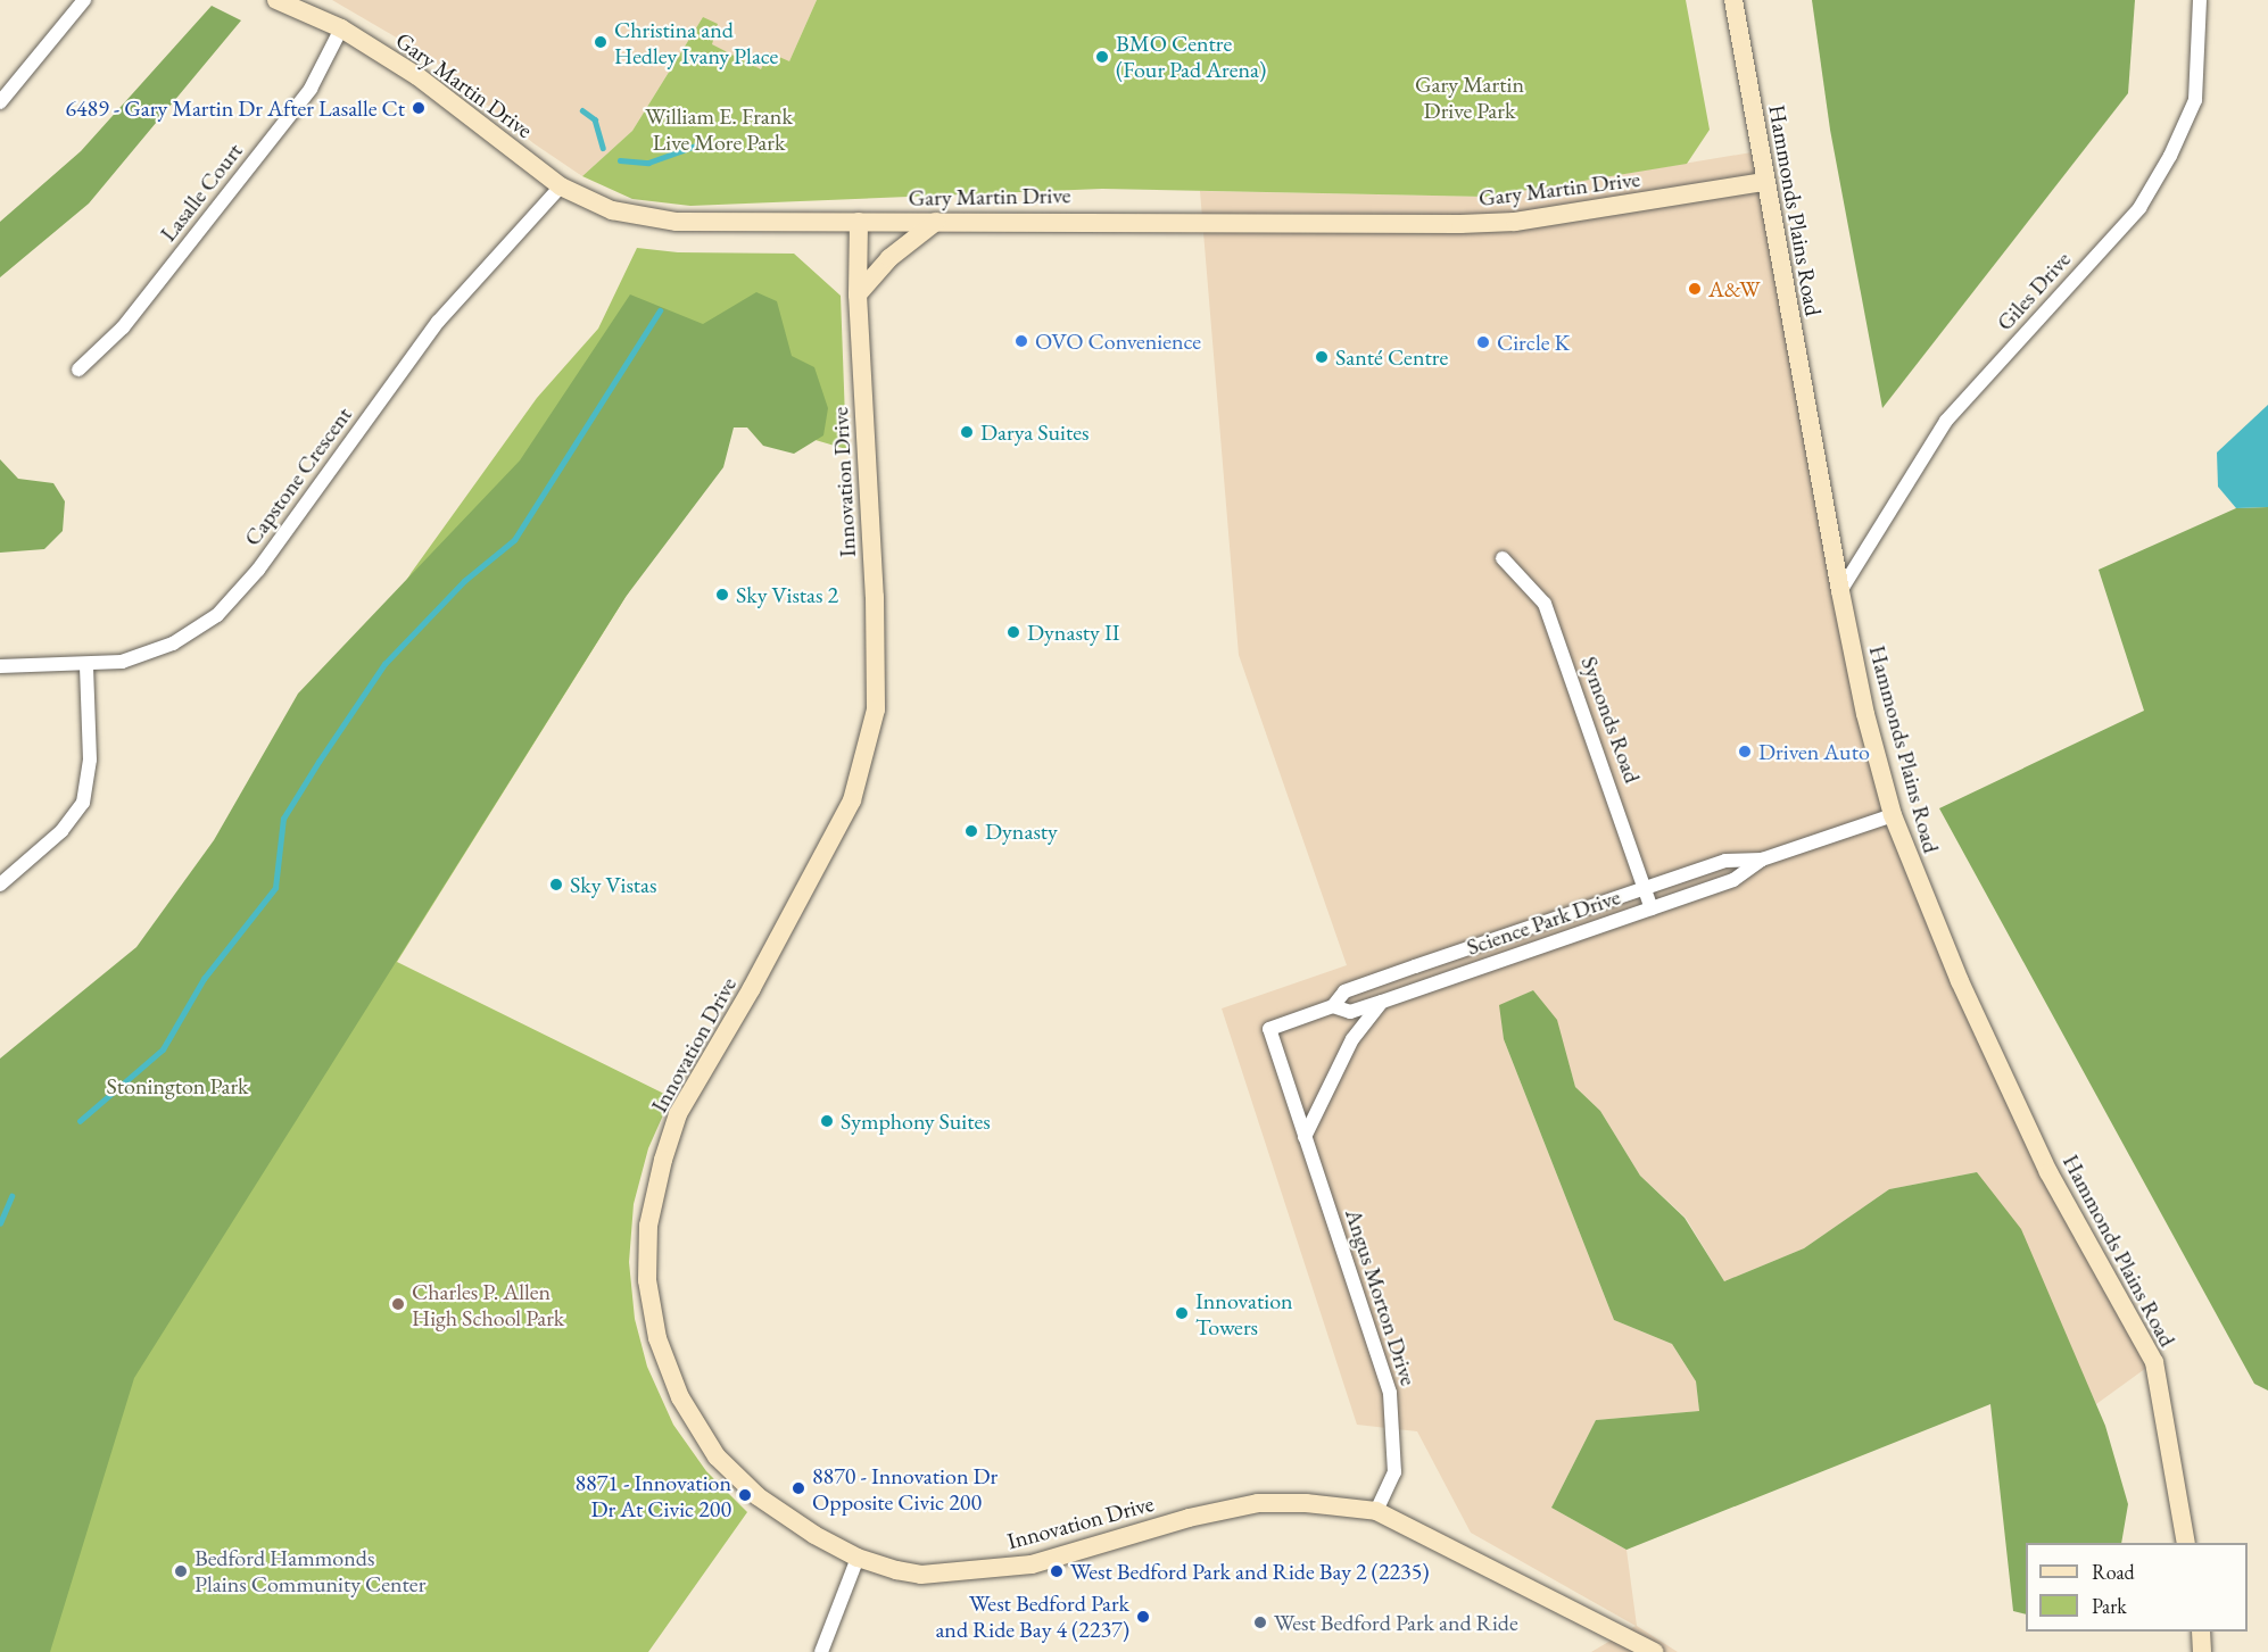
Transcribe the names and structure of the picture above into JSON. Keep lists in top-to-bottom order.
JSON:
{
  "streets": {
    "street": [
      "Gary Martin Drive",
      "Lasalle Court",
      "Hammonds Plains Road",
      "Giles Drive",
      "Capstone Crescent",
      "Innovation Drive",
      "Symonds Road",
      "Science Park Drive",
      "Angus Morton Drive"
    ]
  },
  "crossings": [
    ["Gary Martin Drive", "Lasalle Court"],
    ["Gary Martin Drive", "Hammonds Plains Road"],
    ["Gary Martin Drive", "Capstone Crescent"],
    ["Gary Martin Drive", "Innovation Drive"],
    ["Hammonds Plains Road", "Giles Drive"],
    ["Hammonds Plains Road", "Science Park Drive"],
    ["Innovation Drive", "Angus Morton Drive"],
    ["Symonds Road", "Science Park Drive"],
    ["Science Park Drive", "Angus Morton Drive"]
  ],
  "parks": ["Gary Martin Drive Park", "William E. Frank Live More Park", "Stonington Park"],
  "places": [
    "Christina and Hedley Ivany Place",
    "BMO Centre (Four Pad Arena)",
    "6489 - Gary Martin Dr After Lasalle Ct",
    "A&W",
    "OVO Convenience",
    "Circle K",
    "Santé Centre",
    "Darya Suites",
    "Sky Vistas 2",
    "Dynasty II",
    "Driven Auto",
    "Dynasty",
    "Sky Vistas",
    "Symphony Suites",
    "Charles P. Allen High School Park",
    "Innovation Towers",
    "8870 - Innovation Dr Opposite Civic 200",
    "8871 - Innovation Dr At Civic 200",
    "Bedford Hammonds Plains Community Center",
    "West Bedford Park and Ride Bay 2 (2235)",
    "West Bedford Park and Ride Bay 4 (2237)",
    "West Bedford Park and Ride"
  ],
  "legend": ["Road", "Park"]
}
